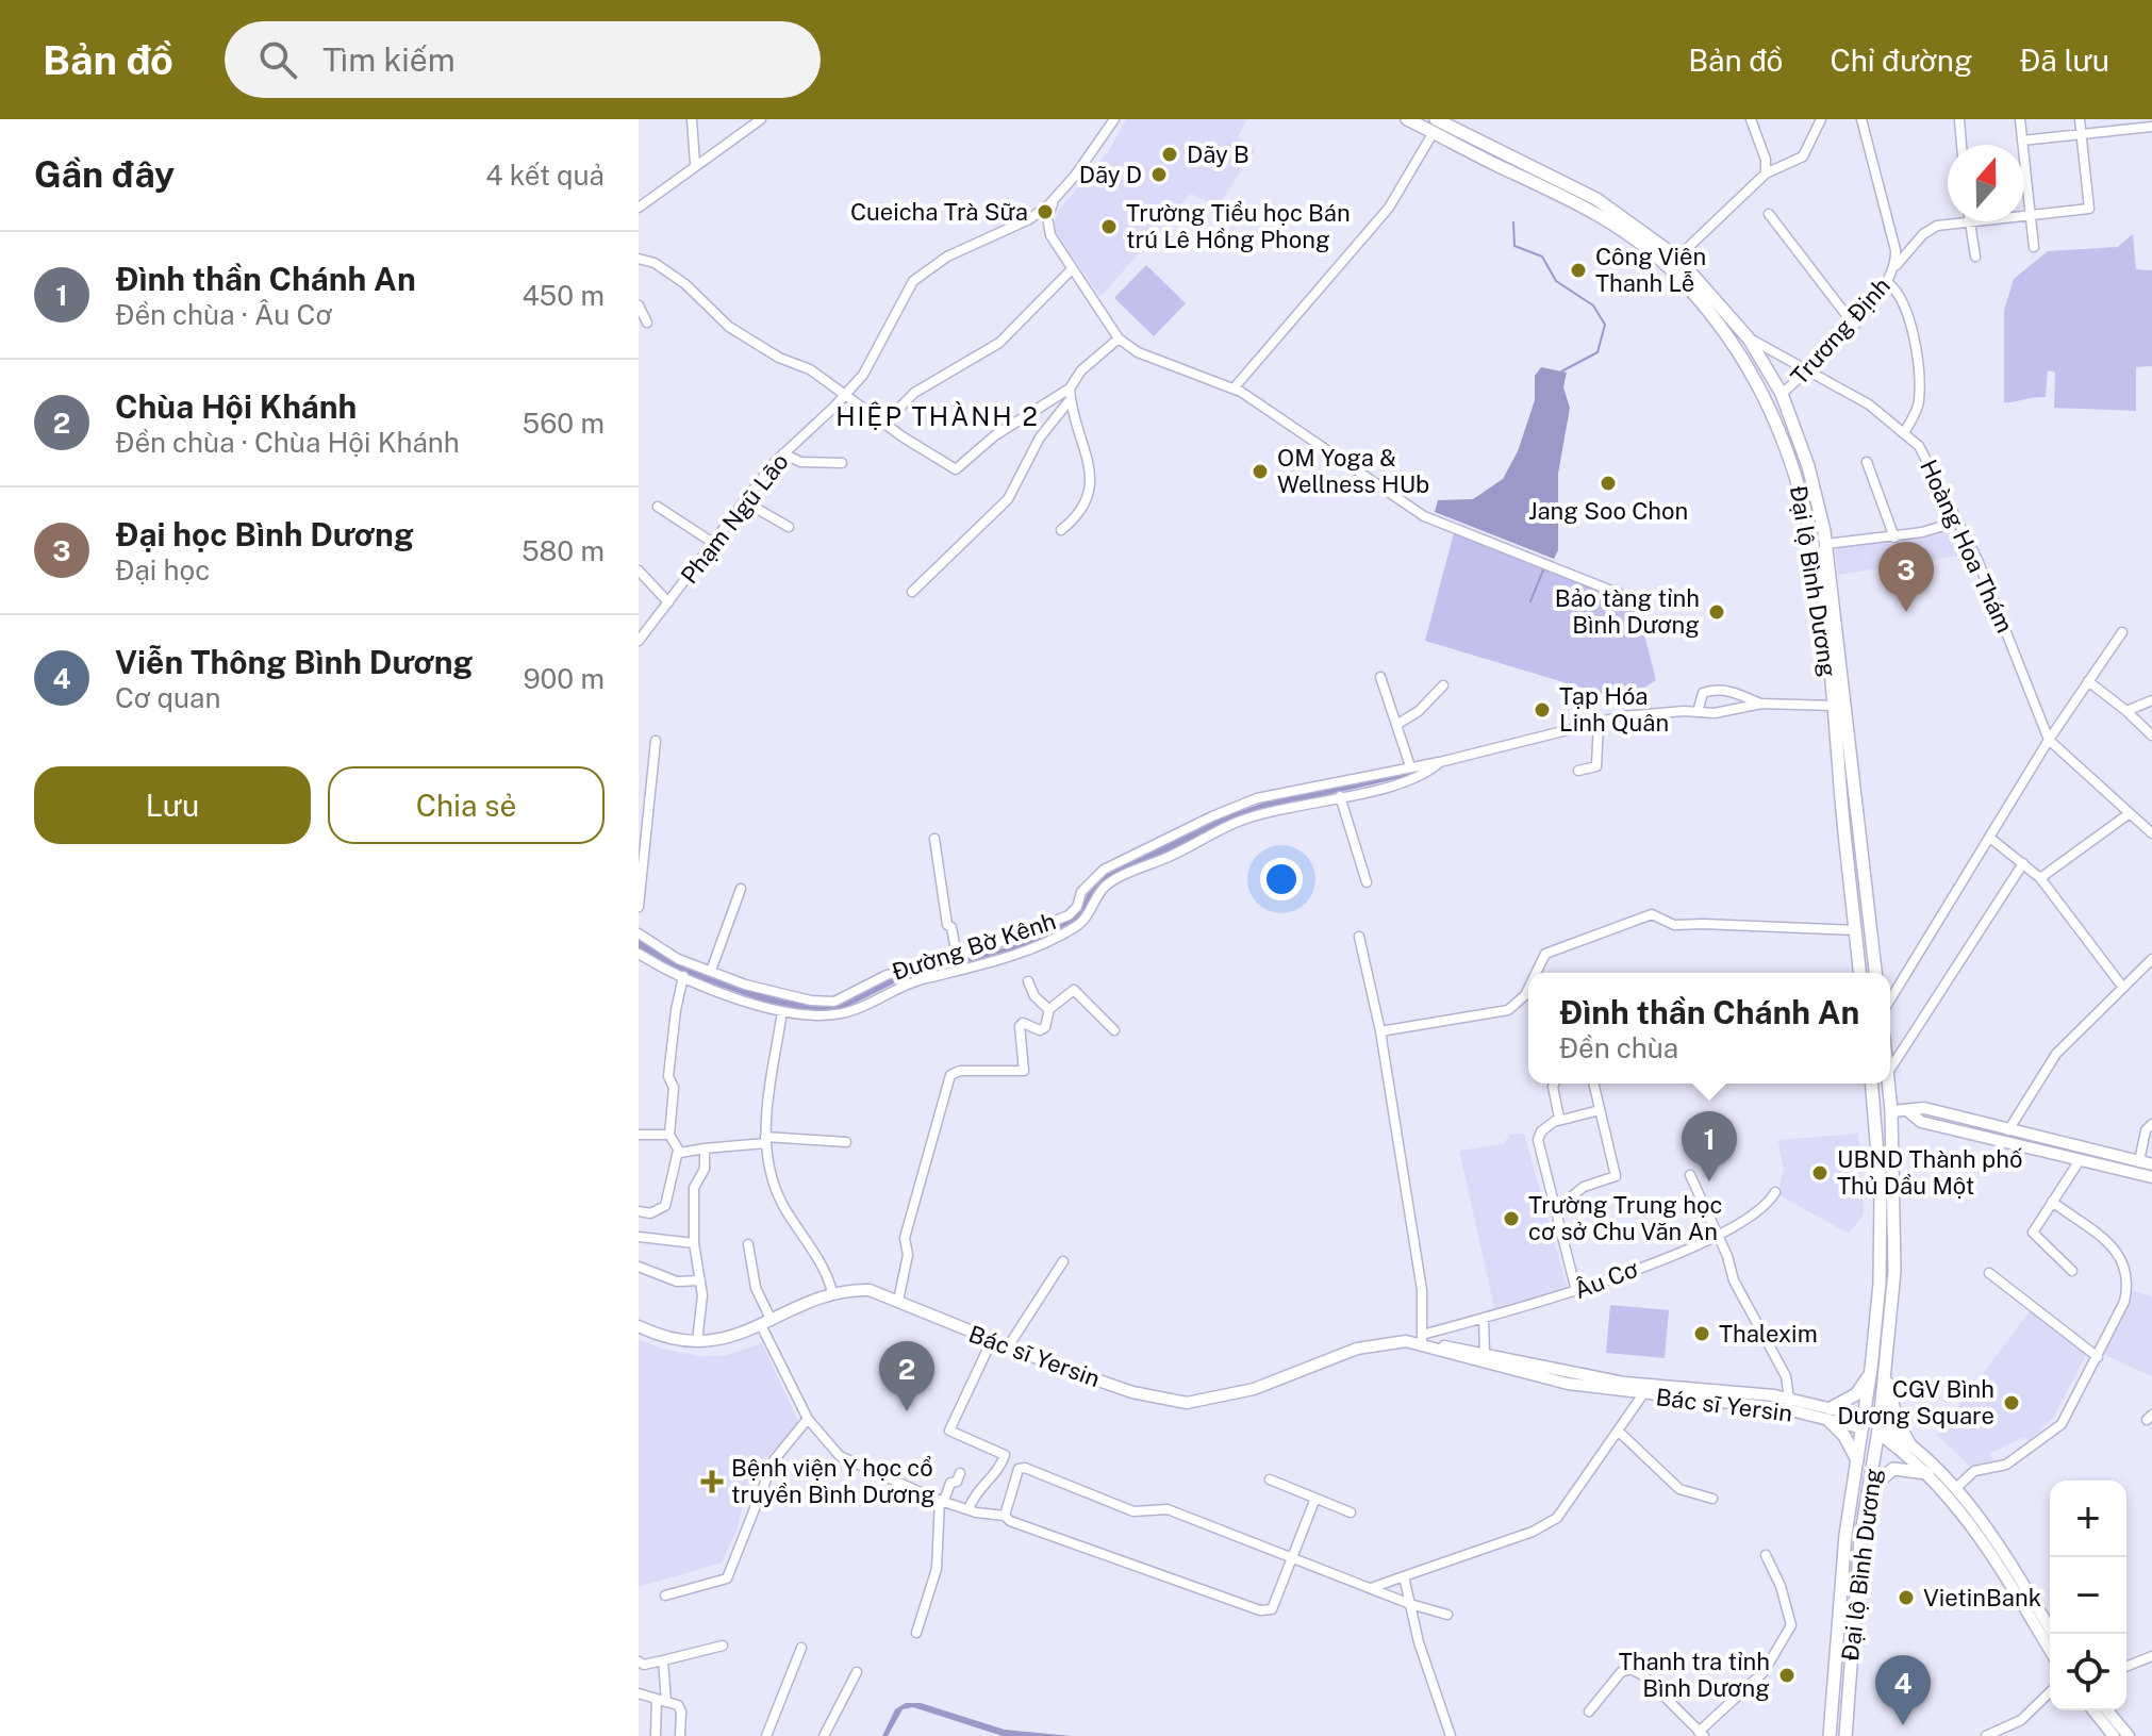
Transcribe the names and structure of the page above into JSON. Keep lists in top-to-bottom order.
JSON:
{
  "streets": {
    "highway": ["Đại lộ Bình Dương"],
    "main road": ["Bác sĩ Yersin"],
    "street": [
      "Trương Định",
      "Phạm Ngũ Lão",
      "Hoàng Hoa Thám",
      "Đường Bờ Kênh",
      "Âu Cơ"
    ]
  },
  "crossings": [
    ["Trương Định", "Hoàng Hoa Thám"],
    ["Trương Định", "Đại lộ Bình Dương"],
    ["Hoàng Hoa Thám", "Đại lộ Bình Dương"],
    ["Đại lộ Bình Dương", "Bác sĩ Yersin"],
    ["Âu Cơ", "Bác sĩ Yersin"]
  ],
  "districts": ["HIỆP THÀNH 2"],
  "places": {
    "other": [
      "Dãy B",
      "Dãy D",
      "Cueicha Trà Sữa",
      "Trường Tiểu học Bán trú Lê Hồng Phong",
      "Công Viên Thanh Lễ",
      "OM Yoga & Wellness HUb",
      "Jang Soo Chon",
      "Bảo tàng tỉnh Bình Dương",
      "Tạp Hóa Linh Quân",
      "UBND Thành phố Thủ Dầu Một",
      "Trường Trung học cơ sở Chu Văn An",
      "Thalexim",
      "CGV Bình Dương Square",
      "VietinBank",
      "Thanh tra tỉnh Bình Dương"
    ],
    "health": ["Bệnh viện Y học cổ truyền Bình Dương"]
  },
  "north": "top",
  "page": {
    "header": "Bản đồ",
    "search": "Tìm kiếm",
    "nav": ["Bản đồ", "Chỉ đường", "Đã lưu"],
    "heading": ["Gần đây", "4 kết quả"],
    "list": [
      {
        "mark": "1",
        "name": "Đình thần Chánh An",
        "note": "Đền chùa · Âu Cơ",
        "value": "450 m"
      },
      {
        "mark": "2",
        "name": "Chùa Hội Khánh",
        "note": "Đền chùa · Chùa Hội Khánh",
        "value": "560 m"
      },
      {
        "mark": "3",
        "name": "Đại học Bình Dương",
        "note": "Đại học",
        "value": "580 m"
      },
      {
        "mark": "4",
        "name": "Viễn Thông Bình Dương",
        "note": "Cơ quan",
        "value": "900 m"
      }
    ],
    "pins": [
      "3",
      "1",
      "2",
      "4"
    ],
    "buttons": ["Lưu", "Chia sẻ"],
    "popup": ["Đình thần Chánh An", "Đền chùa"],
    "map_buttons": ["+", "−"]
  }
}
